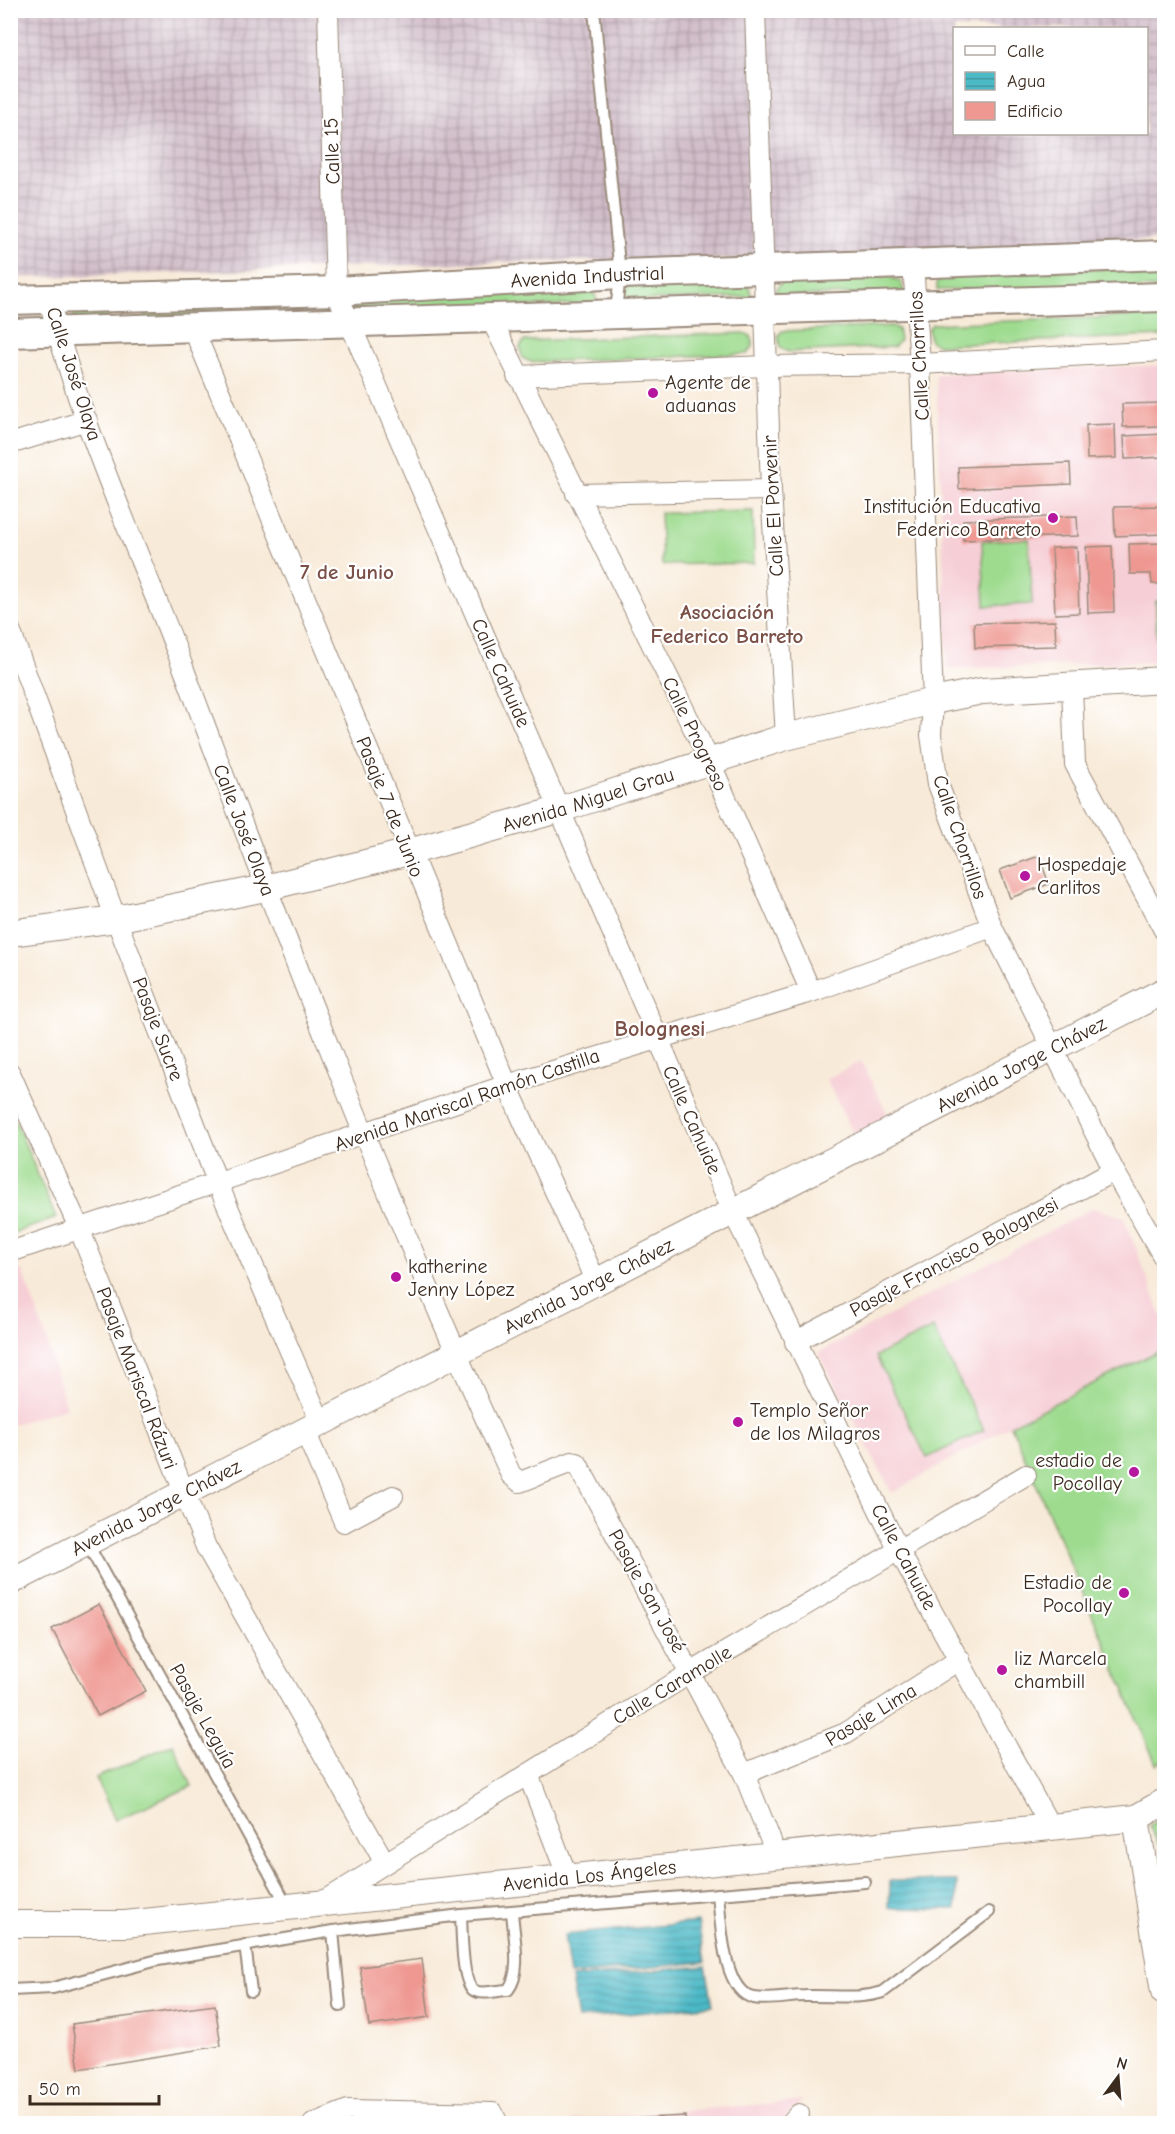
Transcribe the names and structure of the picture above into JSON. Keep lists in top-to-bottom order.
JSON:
{
  "streets": {
    "main road": ["Avenida Industrial"],
    "street": [
      "Calle 15",
      "Calle Chorrillos",
      "Calle José Olaya",
      "Calle El Porvenir",
      "Calle Cahuide",
      "Calle Progreso",
      "Avenida Miguel Grau",
      "Pasaje 7 de Junio",
      "Pasaje Sucre",
      "Avenida Jorge Chávez",
      "Avenida Mariscal Ramón Castilla",
      "Pasaje Francisco Bolognesi",
      "Pasaje Mariscal Rázuri",
      "Pasaje San José",
      "Calle Caramolle",
      "Pasaje Lima",
      "Avenida Los Ángeles"
    ],
    "lane": ["Pasaje Leguía"]
  },
  "crossings": [
    ["Calle 15", "Avenida Industrial"],
    ["Calle 15", "Calle Cahuide"],
    ["Avenida Industrial", "Calle Chorrillos"],
    ["Avenida Industrial", "Calle José Olaya"],
    ["Avenida Industrial", "Calle El Porvenir"],
    ["Avenida Industrial", "Calle Cahuide"],
    ["Avenida Industrial", "Calle Progreso"],
    ["Avenida Industrial", "Pasaje 7 de Junio"],
    ["Calle Chorrillos", "Avenida Miguel Grau"],
    ["Calle Chorrillos", "Avenida Jorge Chávez"],
    ["Calle Chorrillos", "Avenida Mariscal Ramón Castilla"],
    ["Calle Chorrillos", "Pasaje Francisco Bolognesi"],
    ["Calle José Olaya", "Avenida Miguel Grau"],
    ["Calle José Olaya", "Avenida Jorge Chávez"],
    ["Calle José Olaya", "Avenida Mariscal Ramón Castilla"],
    ["Calle José Olaya", "Pasaje San José"],
    ["Calle El Porvenir", "Avenida Miguel Grau"],
    ["Calle Cahuide", "Avenida Miguel Grau"],
    ["Calle Cahuide", "Avenida Jorge Chávez"],
    ["Calle Cahuide", "Avenida Mariscal Ramón Castilla"],
    ["Calle Cahuide", "Pasaje Francisco Bolognesi"],
    ["Calle Cahuide", "Calle Caramolle"],
    ["Calle Cahuide", "Pasaje Lima"],
    ["Calle Cahuide", "Avenida Los Ángeles"],
    ["Calle Progreso", "Avenida Miguel Grau"],
    ["Calle Progreso", "Avenida Mariscal Ramón Castilla"],
    ["Avenida Miguel Grau", "Pasaje 7 de Junio"],
    ["Avenida Miguel Grau", "Pasaje Sucre"],
    ["Pasaje 7 de Junio", "Avenida Jorge Chávez"],
    ["Pasaje 7 de Junio", "Avenida Mariscal Ramón Castilla"],
    ["Pasaje Sucre", "Avenida Jorge Chávez"],
    ["Pasaje Sucre", "Avenida Mariscal Ramón Castilla"],
    ["Avenida Jorge Chávez", "Pasaje Mariscal Rázuri"],
    ["Avenida Jorge Chávez", "Pasaje Leguía"],
    ["Avenida Mariscal Ramón Castilla", "Pasaje Mariscal Rázuri"],
    ["Pasaje Mariscal Rázuri", "Calle Caramolle"],
    ["Pasaje San José", "Calle Caramolle"],
    ["Pasaje San José", "Pasaje Lima"],
    ["Pasaje San José", "Avenida Los Ángeles"],
    ["Calle Caramolle", "Avenida Los Ángeles"],
    ["Pasaje Leguía", "Avenida Los Ángeles"]
  ],
  "districts": ["7 de Junio", "Asociación Federico Barreto", "Bolognesi"],
  "places": [
    "Agente de aduanas",
    "Institución Educativa Federico Barreto",
    "Hospedaje Carlitos",
    "katherine Jenny López",
    "Templo Señor de los Milagros",
    "estadio de Pocollay",
    "Estadio de Pocollay",
    "liz Marcela chambill"
  ],
  "legend": ["Calle", "Agua", "Edificio"],
  "scale_bar": "50 m",
  "north": "top"
}
